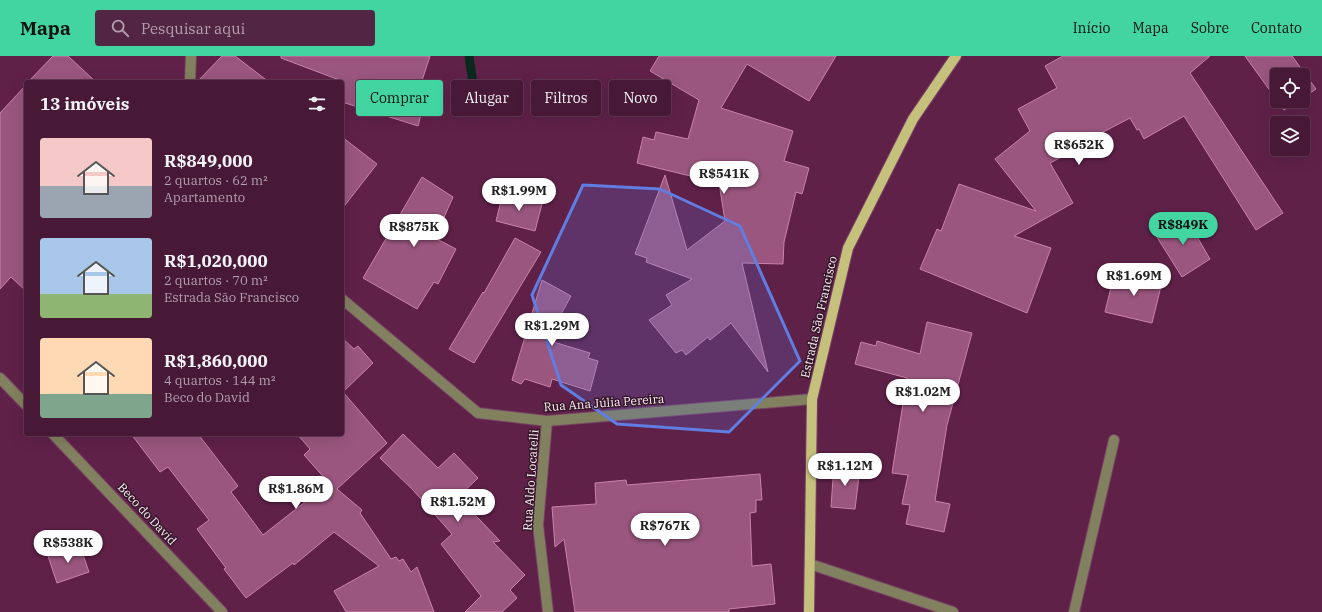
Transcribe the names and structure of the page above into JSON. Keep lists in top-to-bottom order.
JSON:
{
  "streets": {
    "main road": ["Estrada São Francisco"],
    "street": ["Rua Ana Júlia Pereira", "Rua Aldo Locatelli", "Beco do David"]
  },
  "crossings": [
    ["Estrada São Francisco", "Rua Ana Júlia Pereira"],
    ["Rua Ana Júlia Pereira", "Rua Aldo Locatelli"]
  ],
  "page": {
    "header": "Mapa",
    "search": "Pesquisar aqui",
    "nav": [
      "Início",
      "Mapa",
      "Sobre",
      "Contato"
    ],
    "chip": [
      "Comprar",
      "Alugar",
      "Filtros",
      "Novo"
    ],
    "heading": "13 imóveis",
    "list": [
      {
        "name": "R$849,000",
        "note": "2 quartos · 62 m² · Apartamento"
      },
      {
        "name": "R$1,020,000",
        "note": "2 quartos · 70 m² · Estrada São Francisco"
      },
      {
        "name": "R$1,860,000",
        "note": "4 quartos · 144 m² · Beco do David"
      }
    ],
    "price": [
      "R$652K",
      "R$541K",
      "R$1.99M",
      "R$849K",
      "R$875K",
      "R$1.69M",
      "R$1.29M",
      "R$1.02M",
      "R$1.12M",
      "R$1.86M",
      "R$1.52M",
      "R$767K",
      "R$538K"
    ]
  }
}
